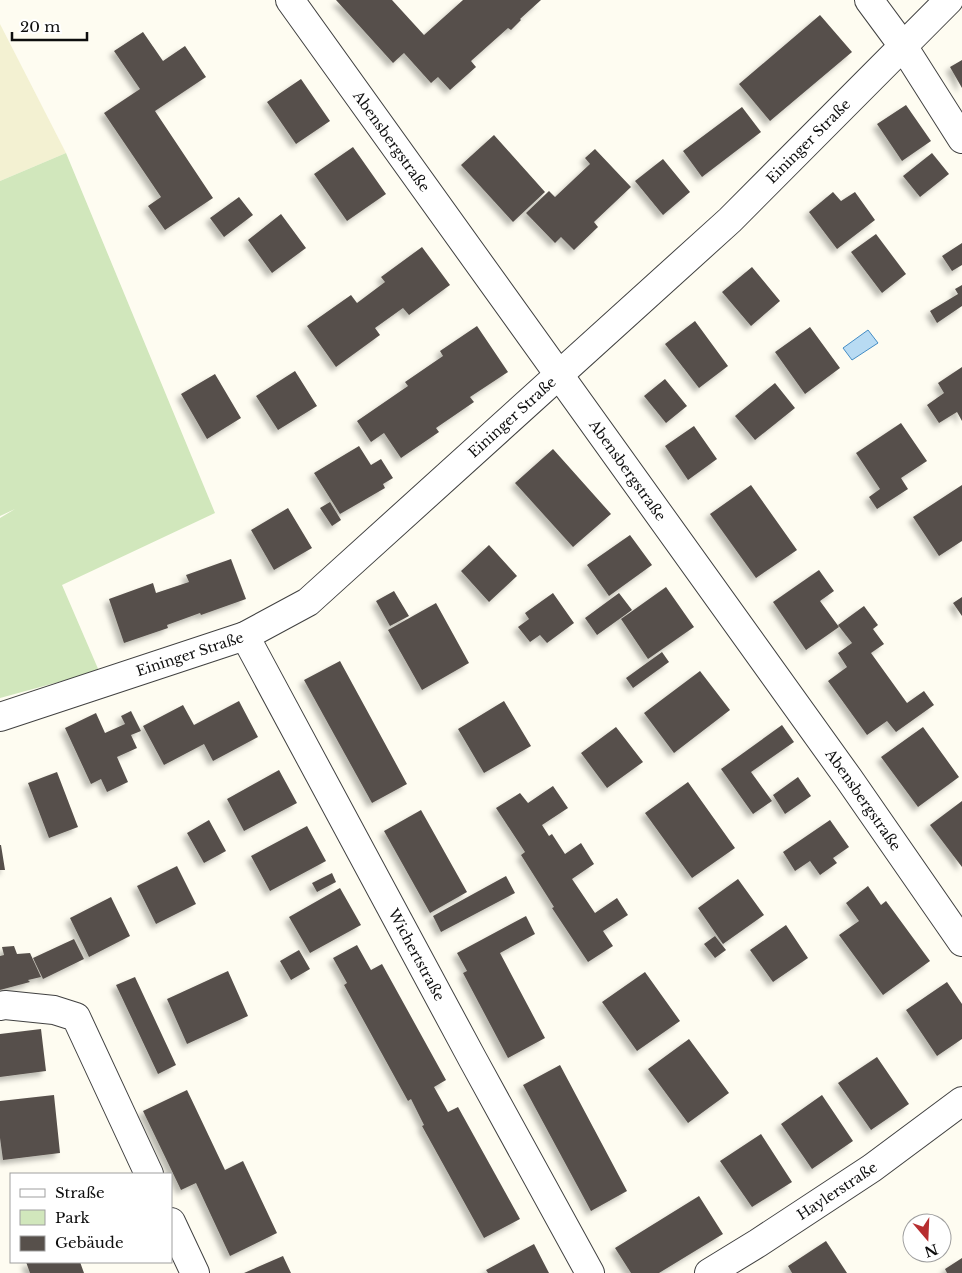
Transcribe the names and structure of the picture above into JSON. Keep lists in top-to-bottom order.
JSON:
{
  "streets": {
    "street": [
      "Abensbergstraße",
      "Eininger Straße",
      "Wichertstraße",
      "Haylerstraße"
    ]
  },
  "crossings": [
    ["Abensbergstraße", "Eininger Straße"],
    ["Eininger Straße", "Wichertstraße"]
  ],
  "legend": ["Straße", "Park", "Gebäude"],
  "scale_bar": "20 m",
  "north": "bottom"
}
